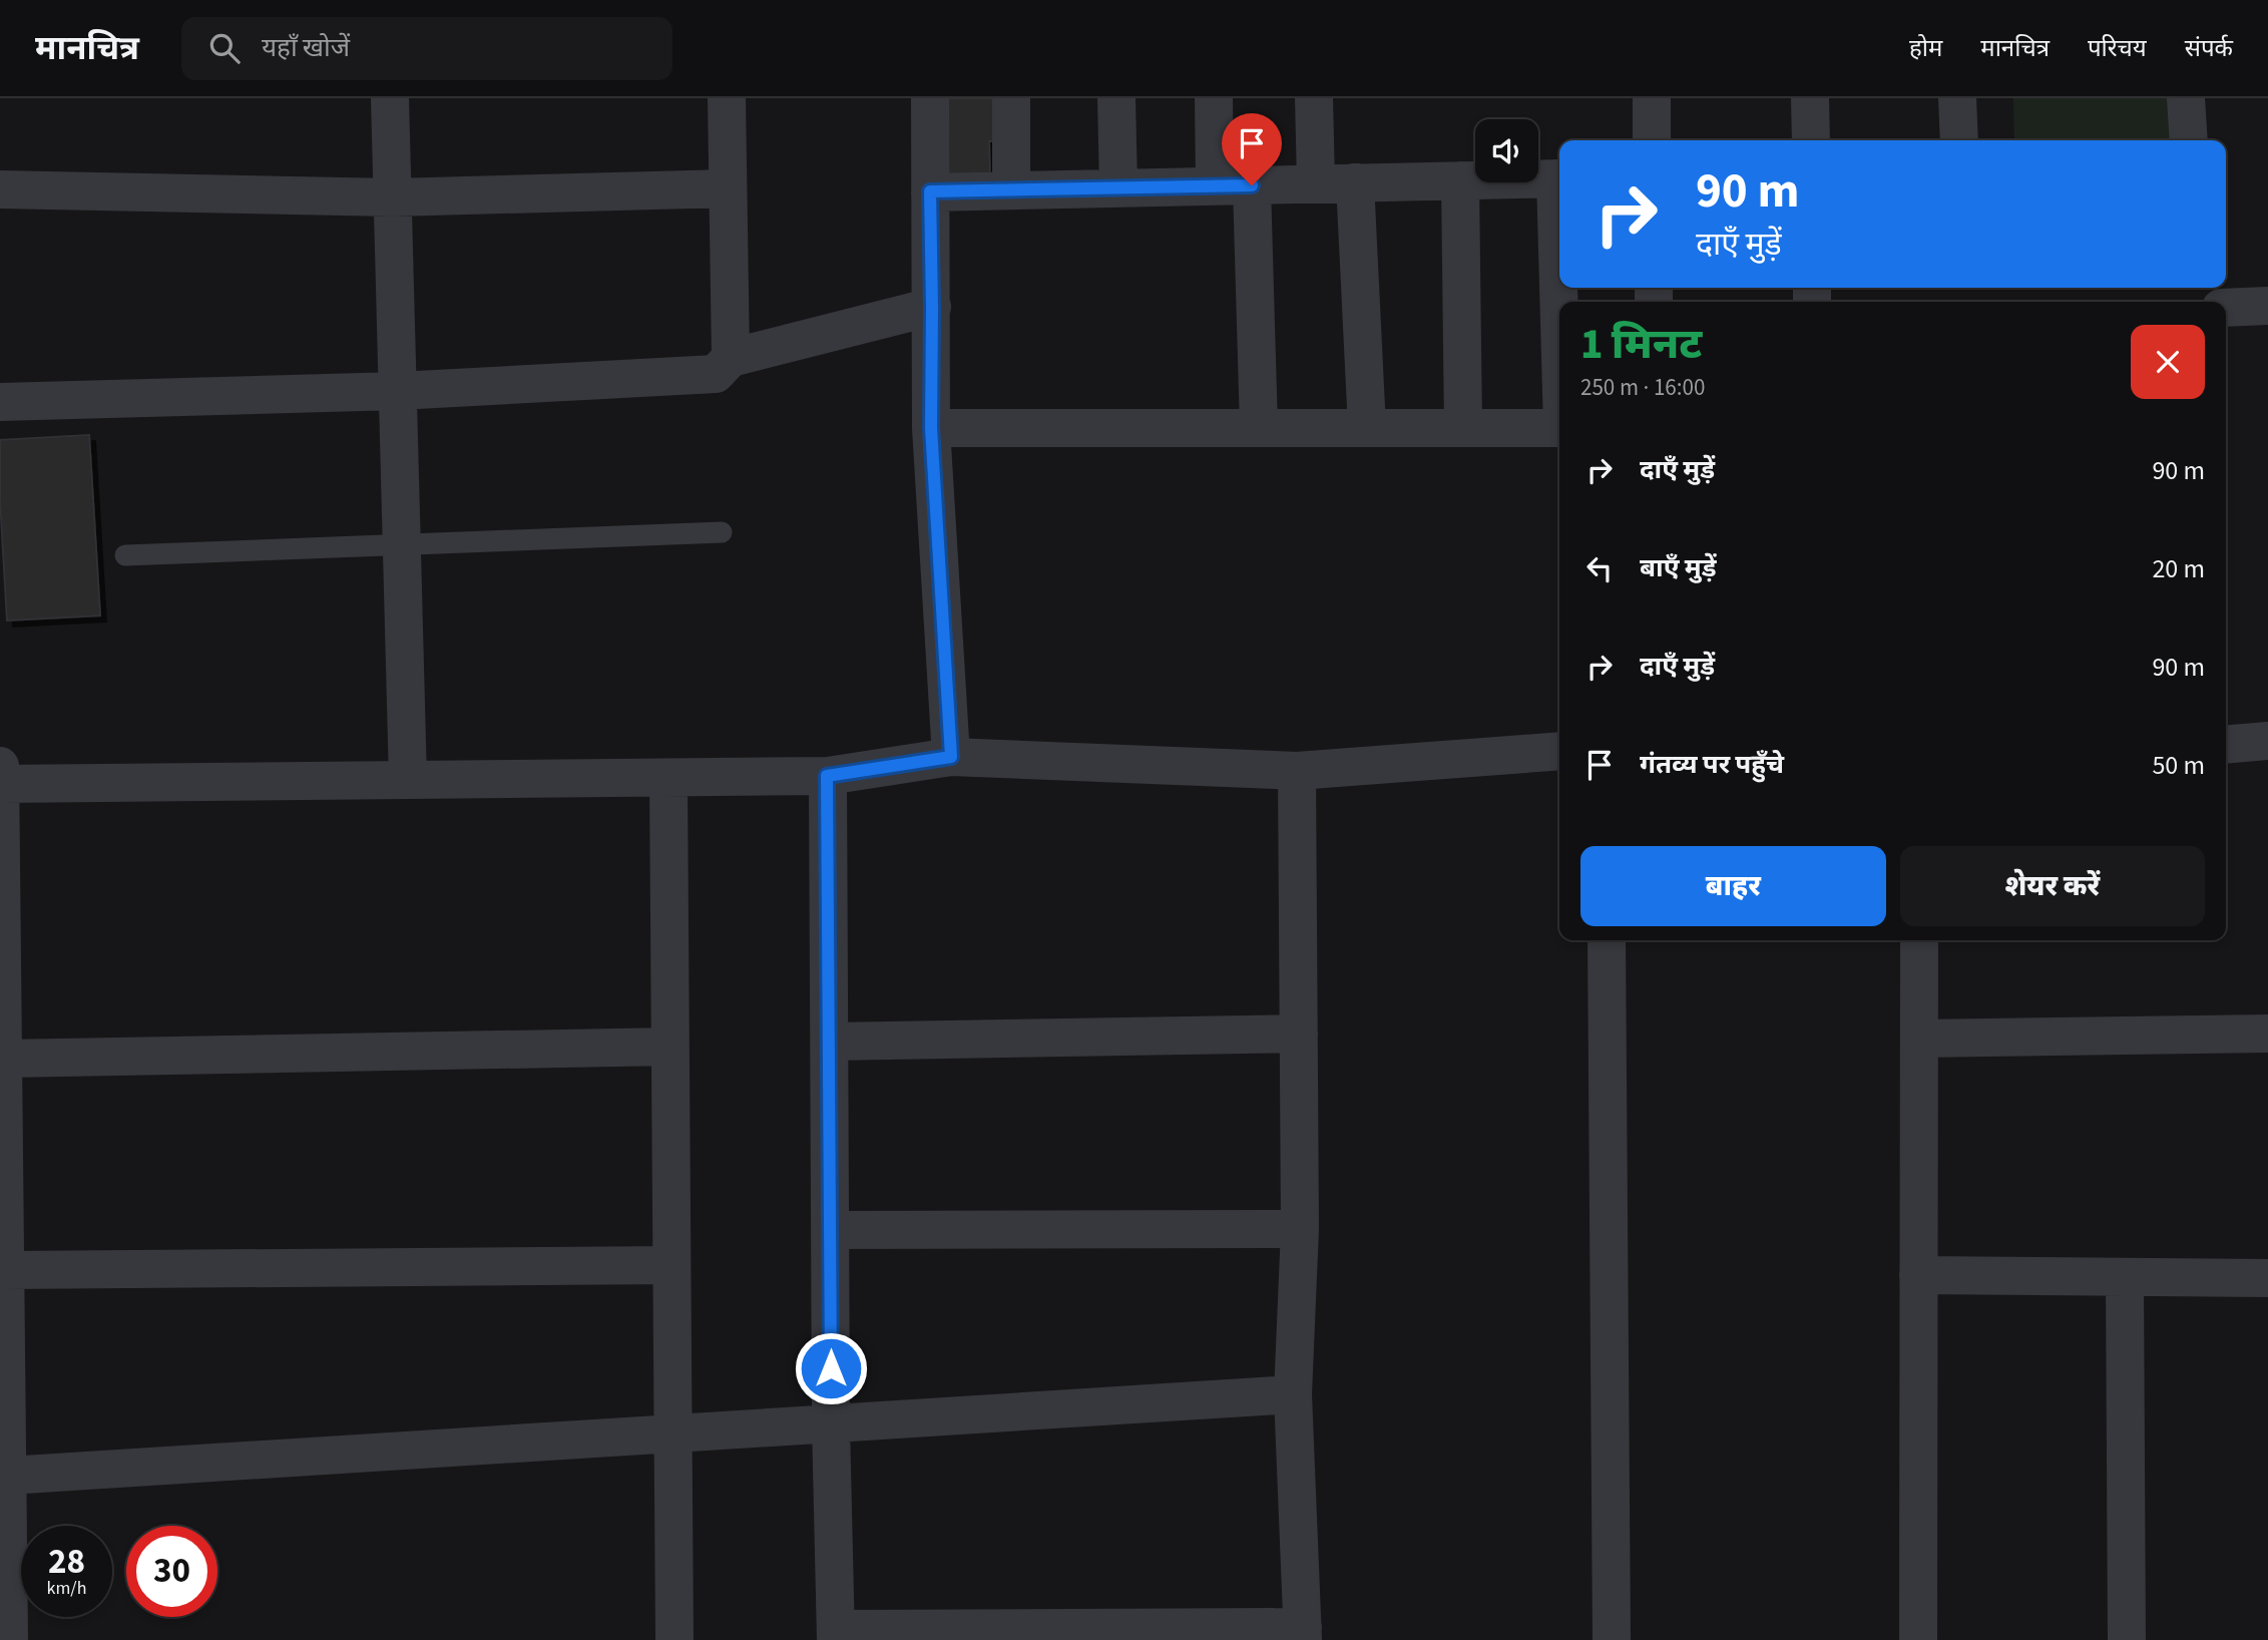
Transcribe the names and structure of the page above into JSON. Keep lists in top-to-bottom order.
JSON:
{
  "page": {
    "header": "मानचित्र",
    "search": "यहाँ खोजें",
    "nav": [
      "होम",
      "मानचित्र",
      "परिचय",
      "संपर्क"
    ],
    "turn": ["90 m", "दाएँ मुड़ें"],
    "heading": ["1 मिनट", "250 m · 16:00"],
    "list": [
      {
        "name": "दाएँ मुड़ें",
        "value": "90 m"
      },
      {
        "name": "बाएँ मुड़ें",
        "value": "20 m"
      },
      {
        "name": "दाएँ मुड़ें",
        "value": "90 m"
      },
      {
        "name": "गंतव्य पर पहुँचे",
        "value": "50 m"
      }
    ],
    "buttons": ["बाहर", "शेयर करें"],
    "speed": "28 km/h",
    "limit": "30"
  }
}
